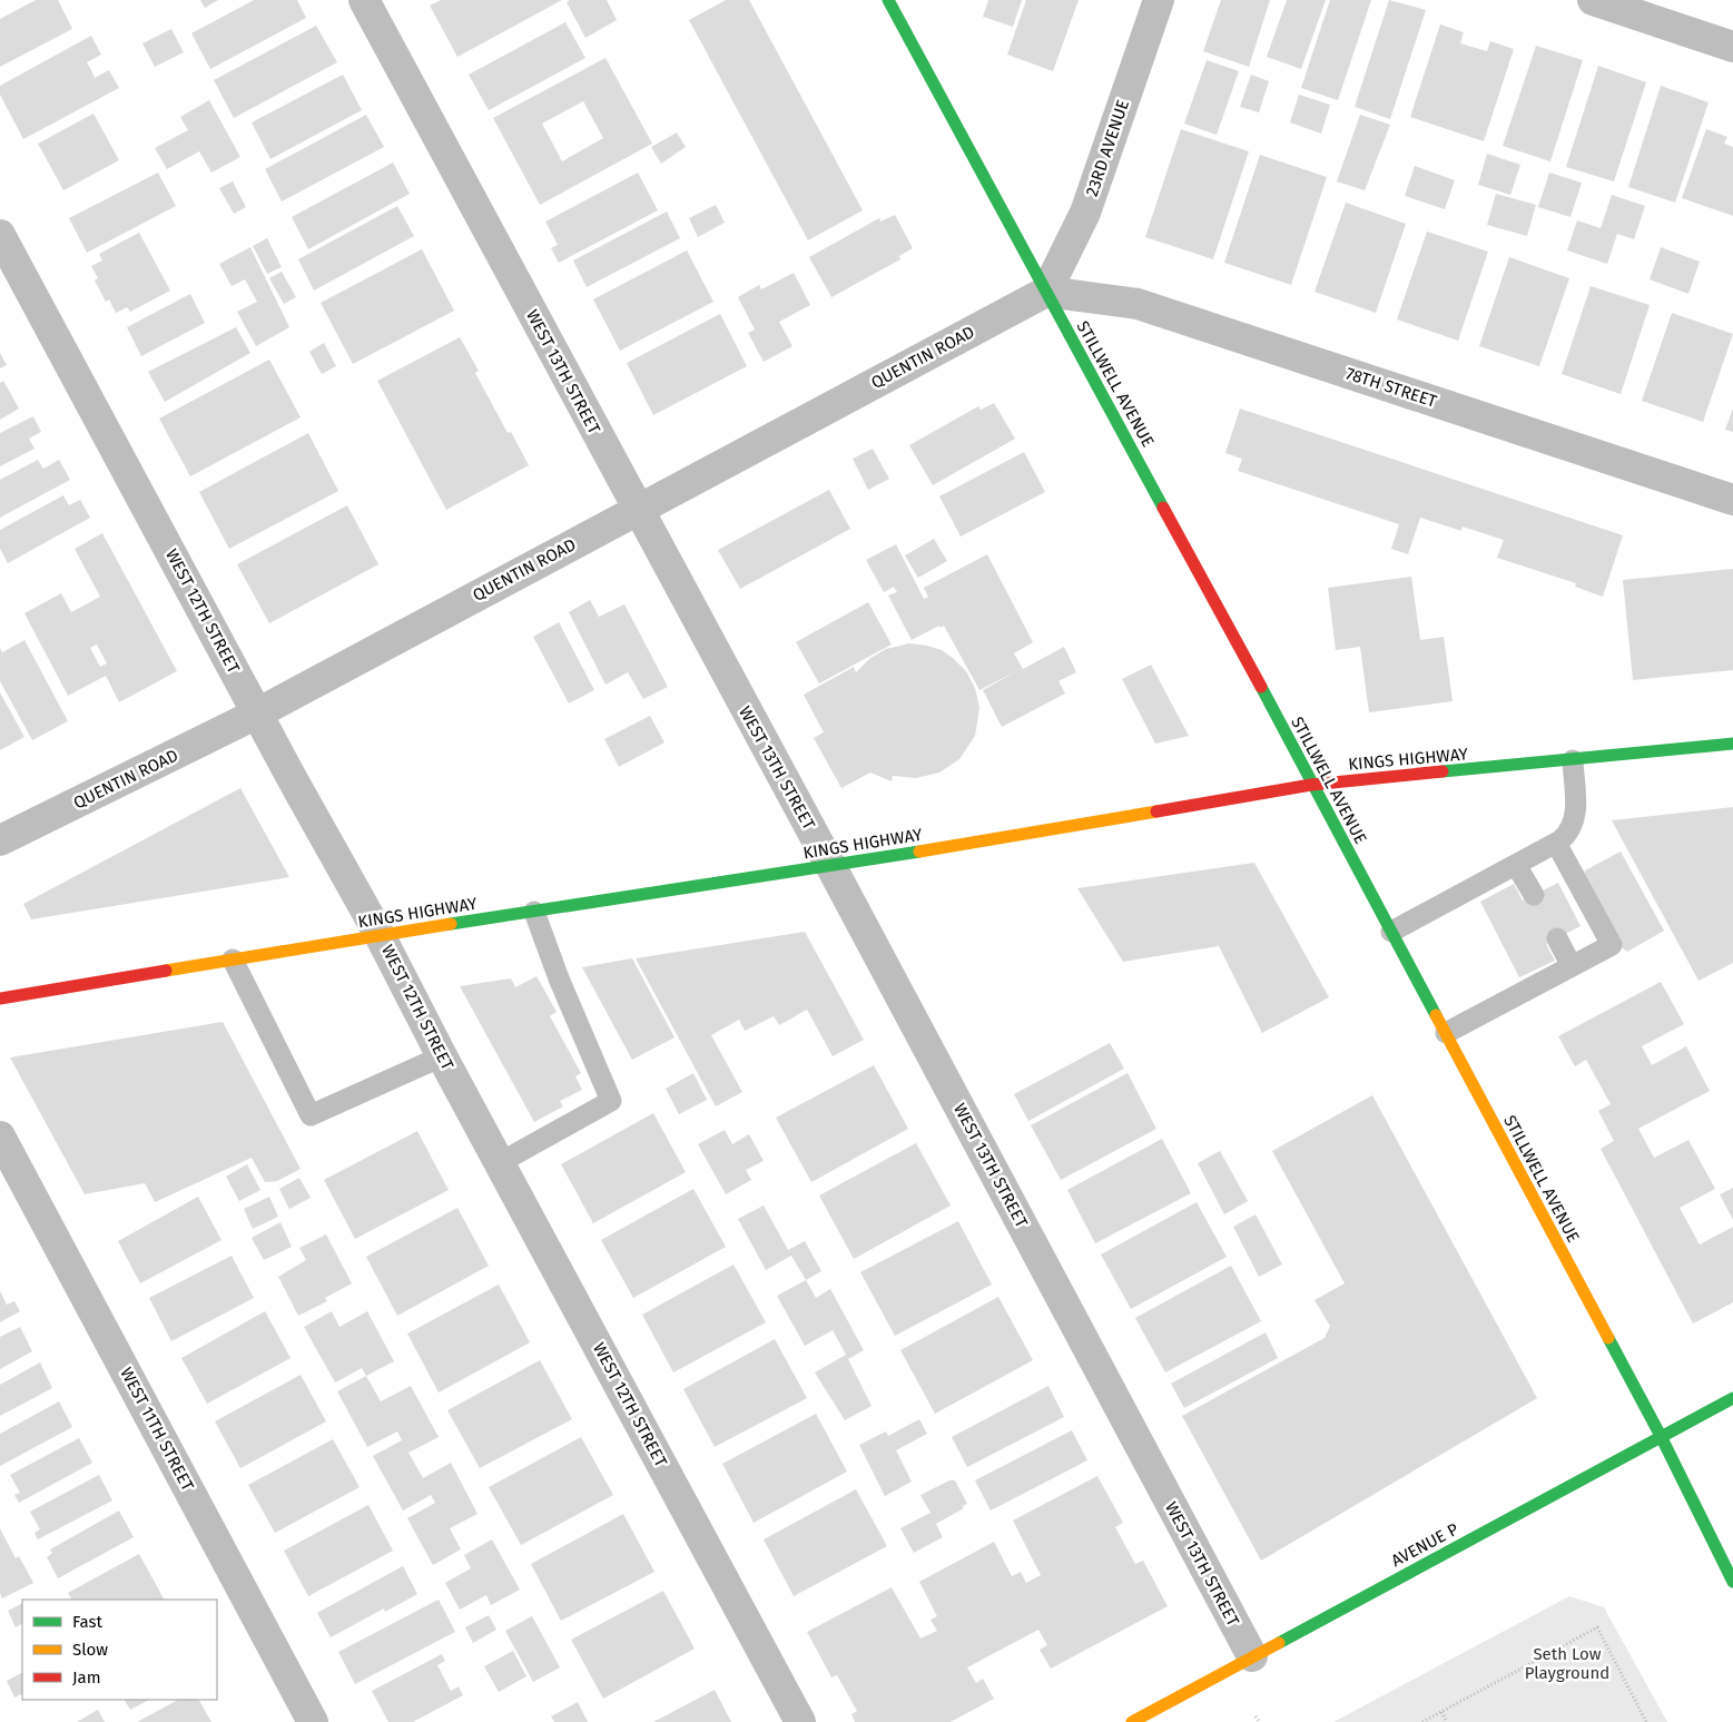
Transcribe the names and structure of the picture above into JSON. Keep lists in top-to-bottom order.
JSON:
{
  "streets": {
    "main road": ["STILLWELL AVENUE", "KINGS HIGHWAY", "AVENUE P"],
    "street": [
      "23RD AVENUE",
      "QUENTIN ROAD",
      "WEST 13TH STREET",
      "78TH STREET",
      "WEST 12TH STREET",
      "WEST 11TH STREET"
    ]
  },
  "crossings": [
    ["23RD AVENUE", "QUENTIN ROAD"],
    ["23RD AVENUE", "STILLWELL AVENUE"],
    ["23RD AVENUE", "78TH STREET"],
    ["QUENTIN ROAD", "WEST 13TH STREET"],
    ["QUENTIN ROAD", "STILLWELL AVENUE"],
    ["QUENTIN ROAD", "78TH STREET"],
    ["QUENTIN ROAD", "WEST 12TH STREET"],
    ["WEST 13TH STREET", "KINGS HIGHWAY"],
    ["WEST 13TH STREET", "AVENUE P"],
    ["STILLWELL AVENUE", "78TH STREET"],
    ["STILLWELL AVENUE", "KINGS HIGHWAY"],
    ["STILLWELL AVENUE", "AVENUE P"],
    ["WEST 12TH STREET", "KINGS HIGHWAY"]
  ],
  "parks": ["Seth Low Playground"],
  "legend": ["Fast", "Slow", "Jam"]
}
